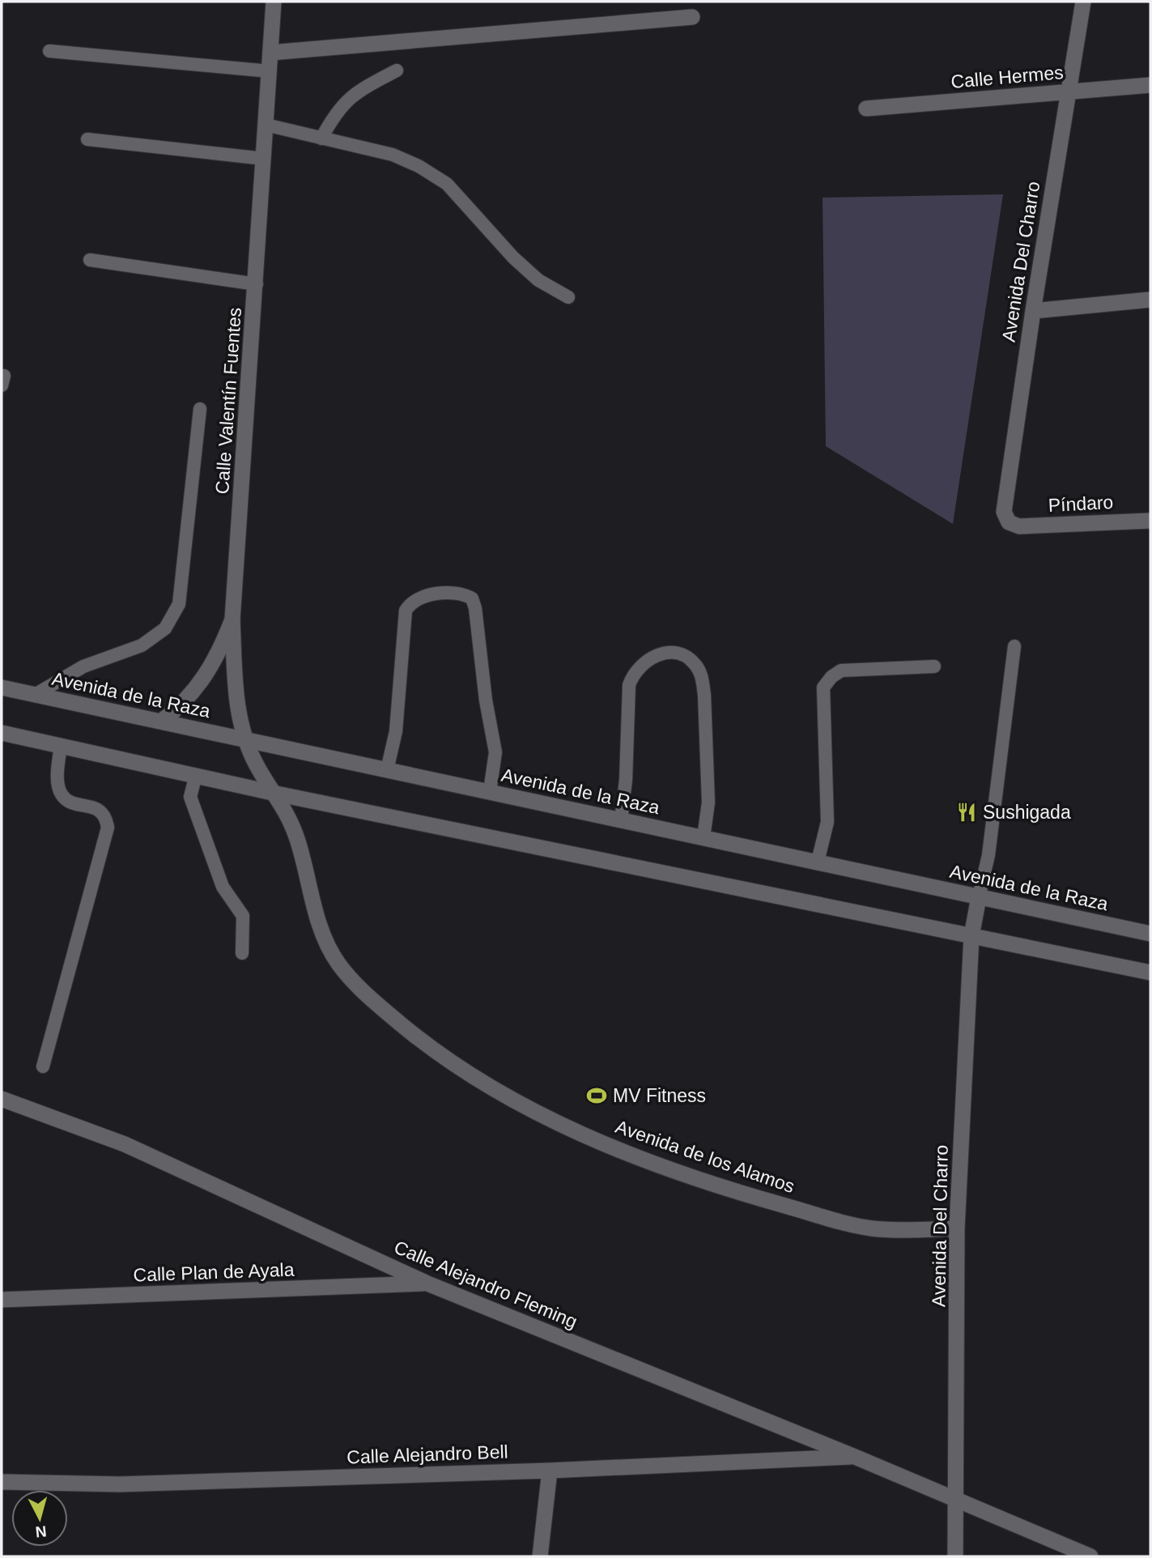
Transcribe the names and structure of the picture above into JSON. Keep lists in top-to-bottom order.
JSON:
{
  "streets": {
    "street": [
      "Calle Hermes",
      "Avenida Del Charro",
      "Calle Valentín Fuentes",
      "Píndaro",
      "Avenida de la Raza",
      "Avenida de los Alamos",
      "Calle Plan de Ayala",
      "Calle Alejandro Fleming",
      "Calle Alejandro Bell"
    ]
  },
  "crossings": [
    ["Calle Hermes", "Avenida Del Charro"],
    ["Avenida Del Charro", "Píndaro"],
    ["Avenida Del Charro", "Avenida de la Raza"],
    ["Avenida Del Charro", "Avenida de los Alamos"],
    ["Avenida Del Charro", "Calle Alejandro Fleming"],
    ["Calle Valentín Fuentes", "Avenida de la Raza"],
    ["Calle Valentín Fuentes", "Avenida de los Alamos"],
    ["Calle Plan de Ayala", "Calle Alejandro Fleming"],
    ["Calle Alejandro Fleming", "Calle Alejandro Bell"]
  ],
  "places": {
    "restaurant": ["Sushigada"],
    "sports": ["MV Fitness"]
  },
  "north": "bottom"
}
